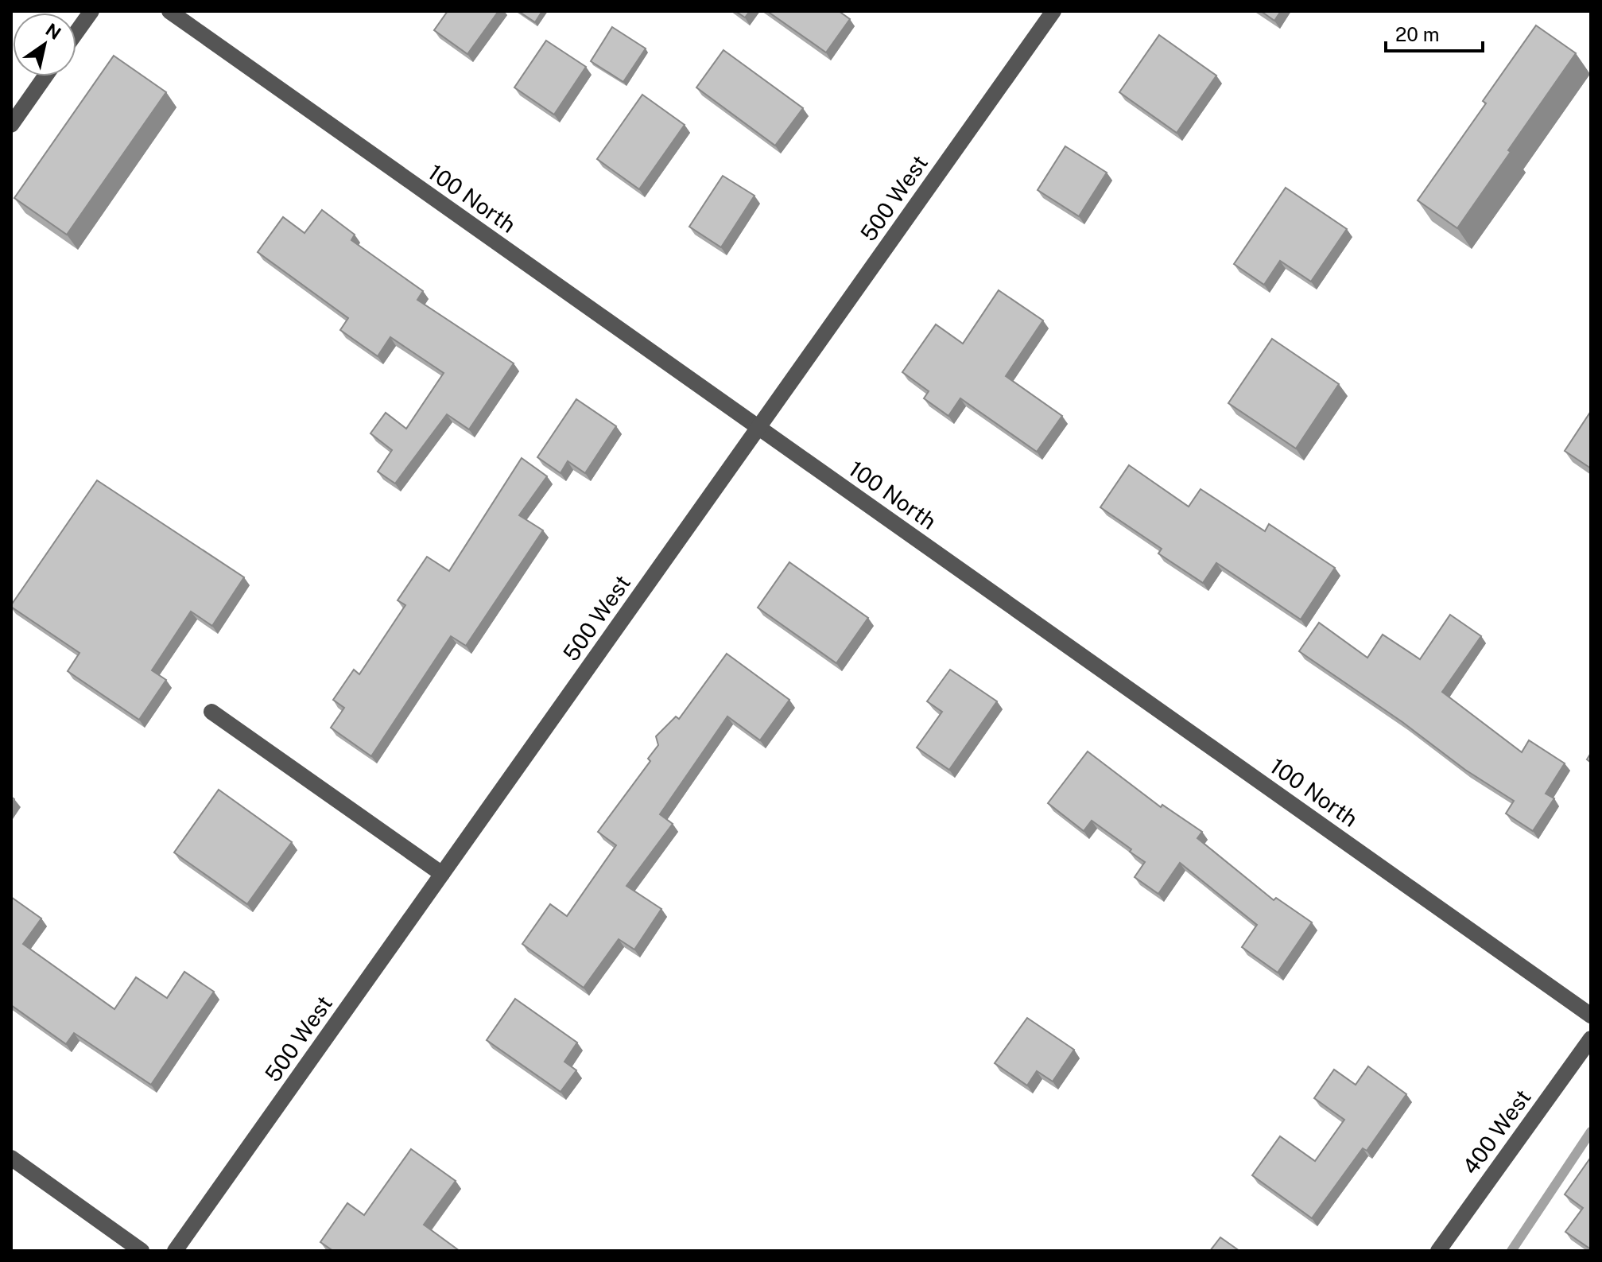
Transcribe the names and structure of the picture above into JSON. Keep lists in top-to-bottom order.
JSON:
{
  "streets": {
    "street": ["100 North", "500 West", "400 West"]
  },
  "crossings": [
    ["100 North", "500 West"]
  ],
  "scale_bar": "20 m",
  "north": "top right"
}
